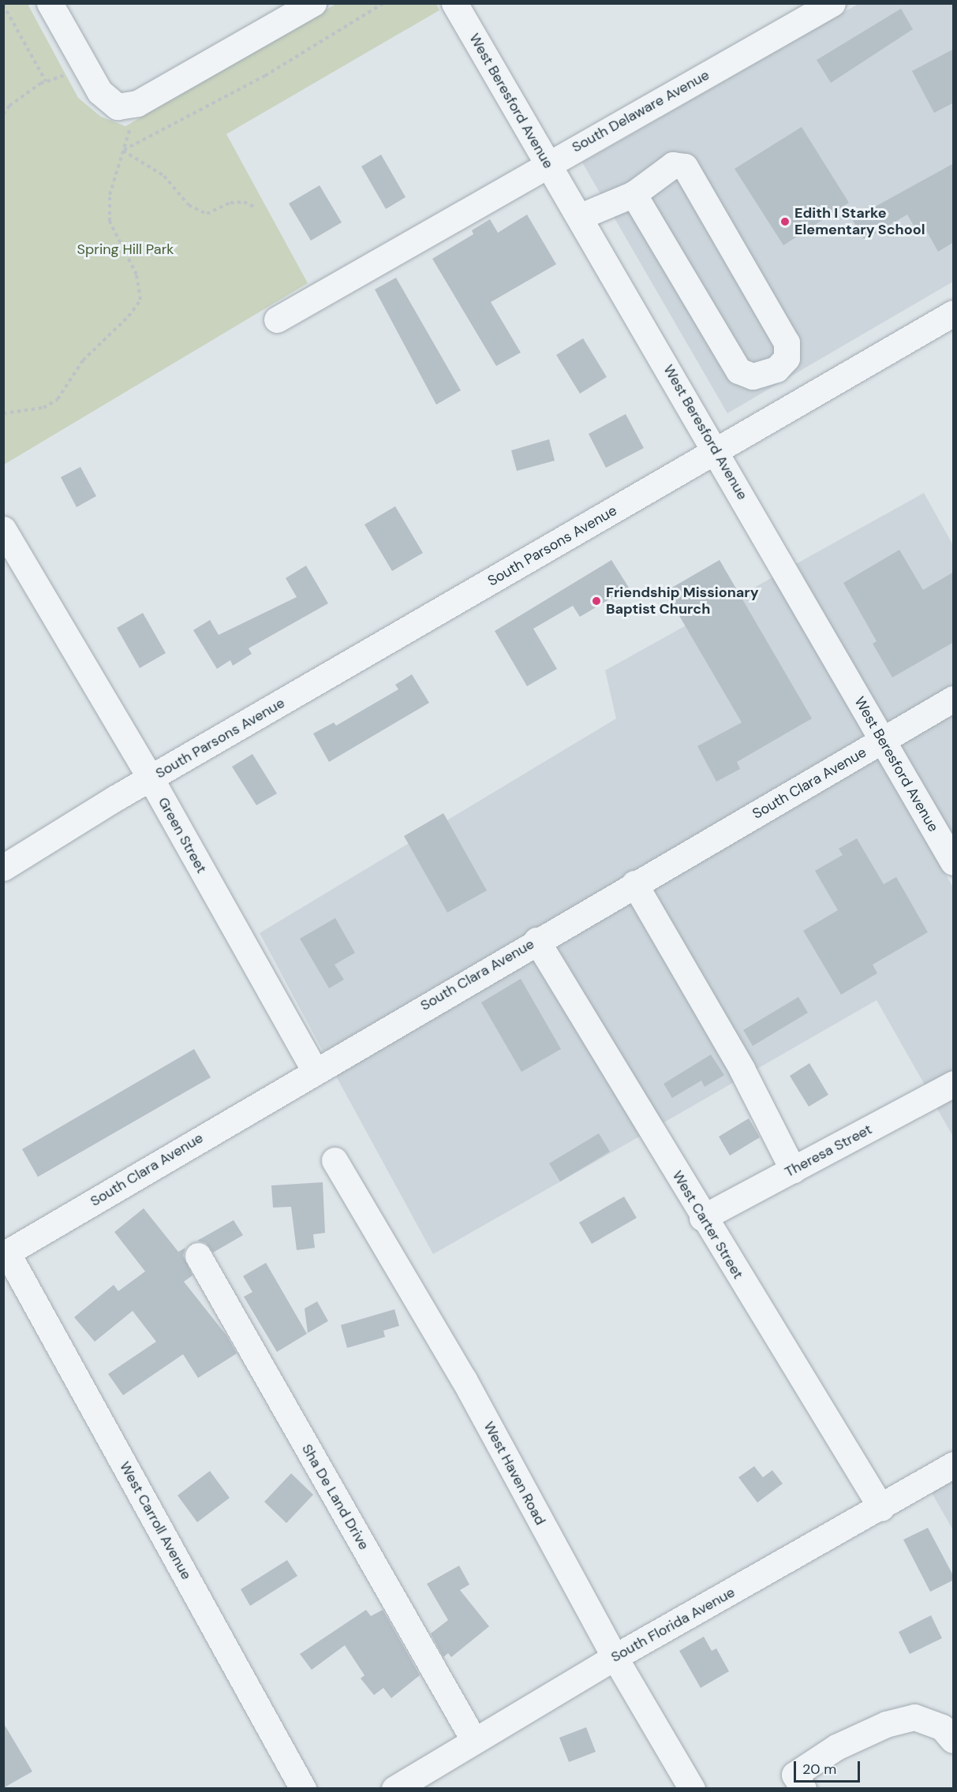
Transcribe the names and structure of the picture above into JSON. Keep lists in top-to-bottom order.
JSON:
{
  "streets": {
    "street": [
      "West Beresford Avenue",
      "South Delaware Avenue",
      "South Parsons Avenue",
      "South Clara Avenue",
      "Green Street",
      "Theresa Street",
      "West Carter Street",
      "West Haven Road",
      "Sha De Land Drive",
      "West Carroll Avenue",
      "South Florida Avenue"
    ]
  },
  "crossings": [
    ["West Beresford Avenue", "South Delaware Avenue"],
    ["West Beresford Avenue", "South Parsons Avenue"],
    ["West Beresford Avenue", "South Clara Avenue"],
    ["South Parsons Avenue", "Green Street"],
    ["South Clara Avenue", "Green Street"],
    ["South Clara Avenue", "West Carter Street"],
    ["South Clara Avenue", "West Carroll Avenue"],
    ["Theresa Street", "West Carter Street"],
    ["West Carter Street", "South Florida Avenue"],
    ["West Haven Road", "South Florida Avenue"],
    ["Sha De Land Drive", "South Florida Avenue"]
  ],
  "parks": ["Spring Hill Park"],
  "places": ["Edith I Starke Elementary School", "Friendship Missionary Baptist Church"],
  "scale_bar": "20 m"
}
